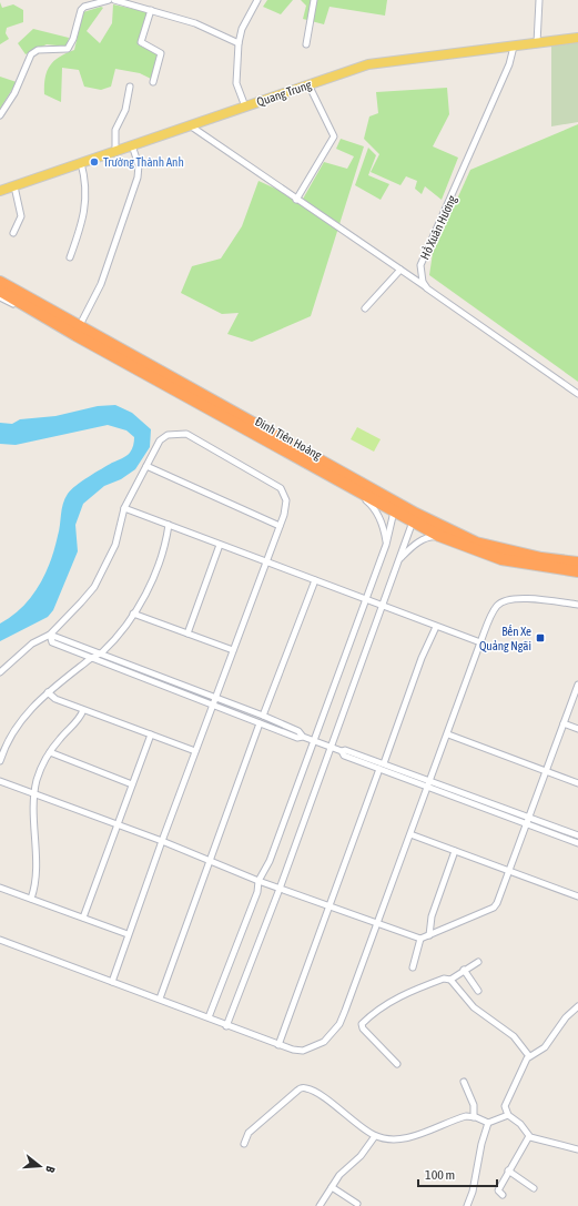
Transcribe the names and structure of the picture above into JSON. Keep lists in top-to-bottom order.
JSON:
{
  "streets": {
    "highway": ["Đinh Tiên Hoàng"],
    "main road": ["Quang Trung"],
    "street": ["Hồ Xuân Hương"]
  },
  "crossings": [
    ["Quang Trung", "Hồ Xuân Hương"]
  ],
  "places": {
    "other": ["Trường Thành Anh"],
    "transit": ["Bến Xe Quảng Ngãi"]
  },
  "scale_bar": "100 m",
  "north": "right"
}
